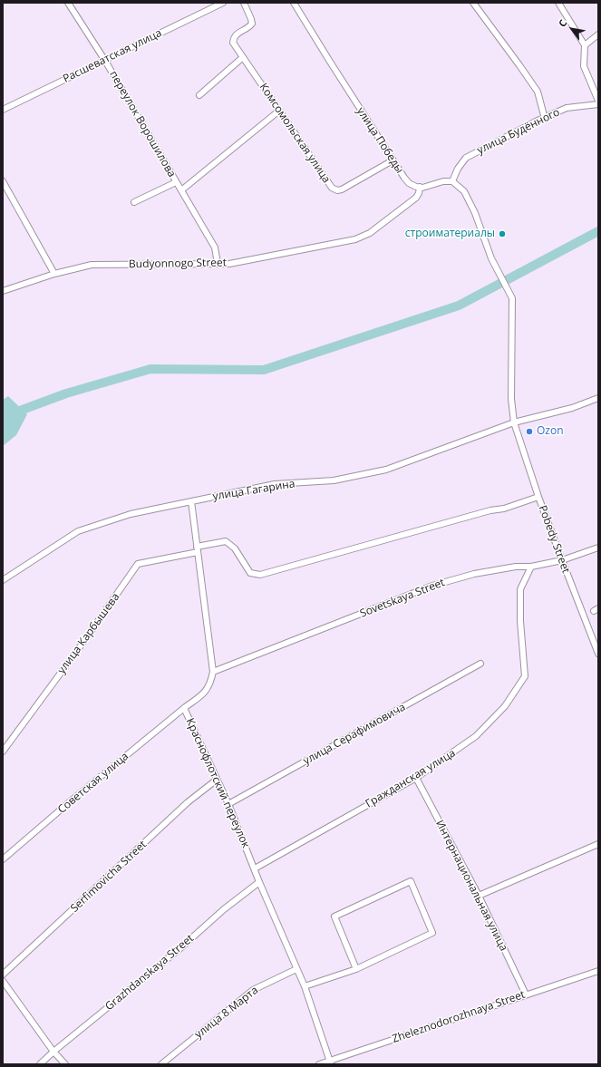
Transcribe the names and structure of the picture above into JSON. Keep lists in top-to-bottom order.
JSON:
{
  "streets": {
    "street": [
      "Расшеватская улица",
      "переулок Ворошилова",
      "улица Будённого",
      "Комсомольская улица",
      "улица Победы",
      "Budyonnogo Street",
      "улица Гагарина",
      "Pobedy Street",
      "Sovetskaya Street",
      "улица Карбышева",
      "улица Серафимовича",
      "Гражданская улица",
      "Советская улица",
      "Краснофлотский переулок",
      "Serfimovicha Street",
      "Интернациональная улица",
      "Grazhdanskaya Street",
      "улица 8 Марта",
      "Zheleznodorozhnaya Street"
    ]
  },
  "crossings": [
    ["Расшеватская улица", "переулок Ворошилова"],
    ["переулок Ворошилова", "Комсомольская улица"],
    ["переулок Ворошилова", "Budyonnogo Street"],
    ["Комсомольская улица", "улица Победы"],
    ["улица Победы", "Budyonnogo Street"],
    ["улица Гагарина", "Pobedy Street"],
    ["улица Гагарина", "Краснофлотский переулок"],
    ["Pobedy Street", "Sovetskaya Street"],
    ["Pobedy Street", "улица Карбышева"],
    ["Sovetskaya Street", "Гражданская улица"],
    ["Sovetskaya Street", "Краснофлотский переулок"],
    ["улица Карбышева", "Краснофлотский переулок"],
    ["улица Серафимовича", "Краснофлотский переулок"],
    ["Гражданская улица", "Краснофлотский переулок"],
    ["Гражданская улица", "Интернациональная улица"],
    ["Советская улица", "Краснофлотский переулок"],
    ["Краснофлотский переулок", "Serfimovicha Street"],
    ["Краснофлотский переулок", "Grazhdanskaya Street"],
    ["Краснофлотский переулок", "улица 8 Марта"],
    ["Краснофлотский переулок", "Zheleznodorozhnaya Street"],
    ["Интернациональная улица", "Zheleznodorozhnaya Street"]
  ],
  "places": ["строиматериалы", "Ozon"],
  "north": "top left"
}
